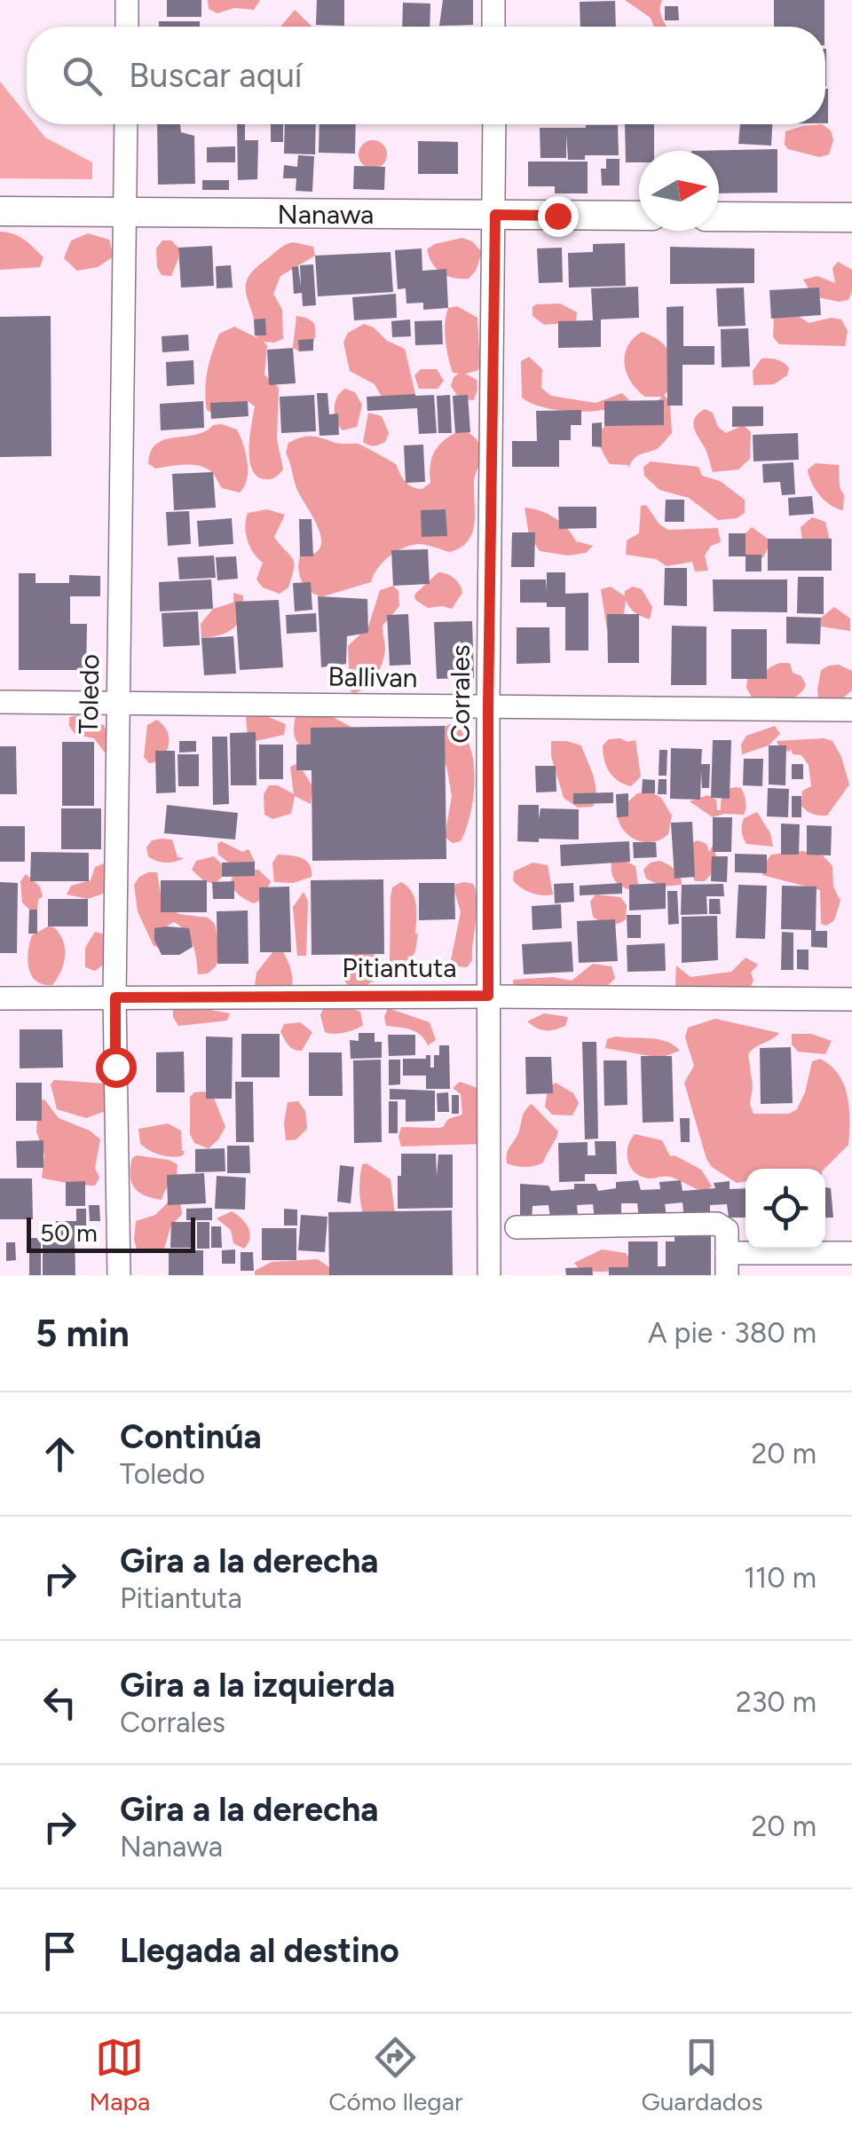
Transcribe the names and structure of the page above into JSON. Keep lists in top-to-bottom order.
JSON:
{
  "streets": {
    "street": [
      "Nanawa",
      "Ballivan",
      "Toledo",
      "Corrales",
      "Pitiantuta"
    ]
  },
  "crossings": [
    ["Nanawa", "Toledo"],
    ["Nanawa", "Corrales"],
    ["Ballivan", "Toledo"],
    ["Ballivan", "Corrales"],
    ["Toledo", "Pitiantuta"],
    ["Corrales", "Pitiantuta"]
  ],
  "scale_bar": "50 m",
  "north": "right",
  "page": {
    "search": "Buscar aquí",
    "scale": "50 m",
    "heading": ["5 min", "A pie · 380 m"],
    "list": [
      ["Continúa", "Toledo", "20 m"],
      ["Gira a la derecha", "Pitiantuta", "110 m"],
      ["Gira a la izquierda", "Corrales", "230 m"],
      ["Gira a la derecha", "Nanawa", "20 m"],
      "Llegada al destino"
    ],
    "nav": ["Mapa", "Cómo llegar", "Guardados"]
  }
}
